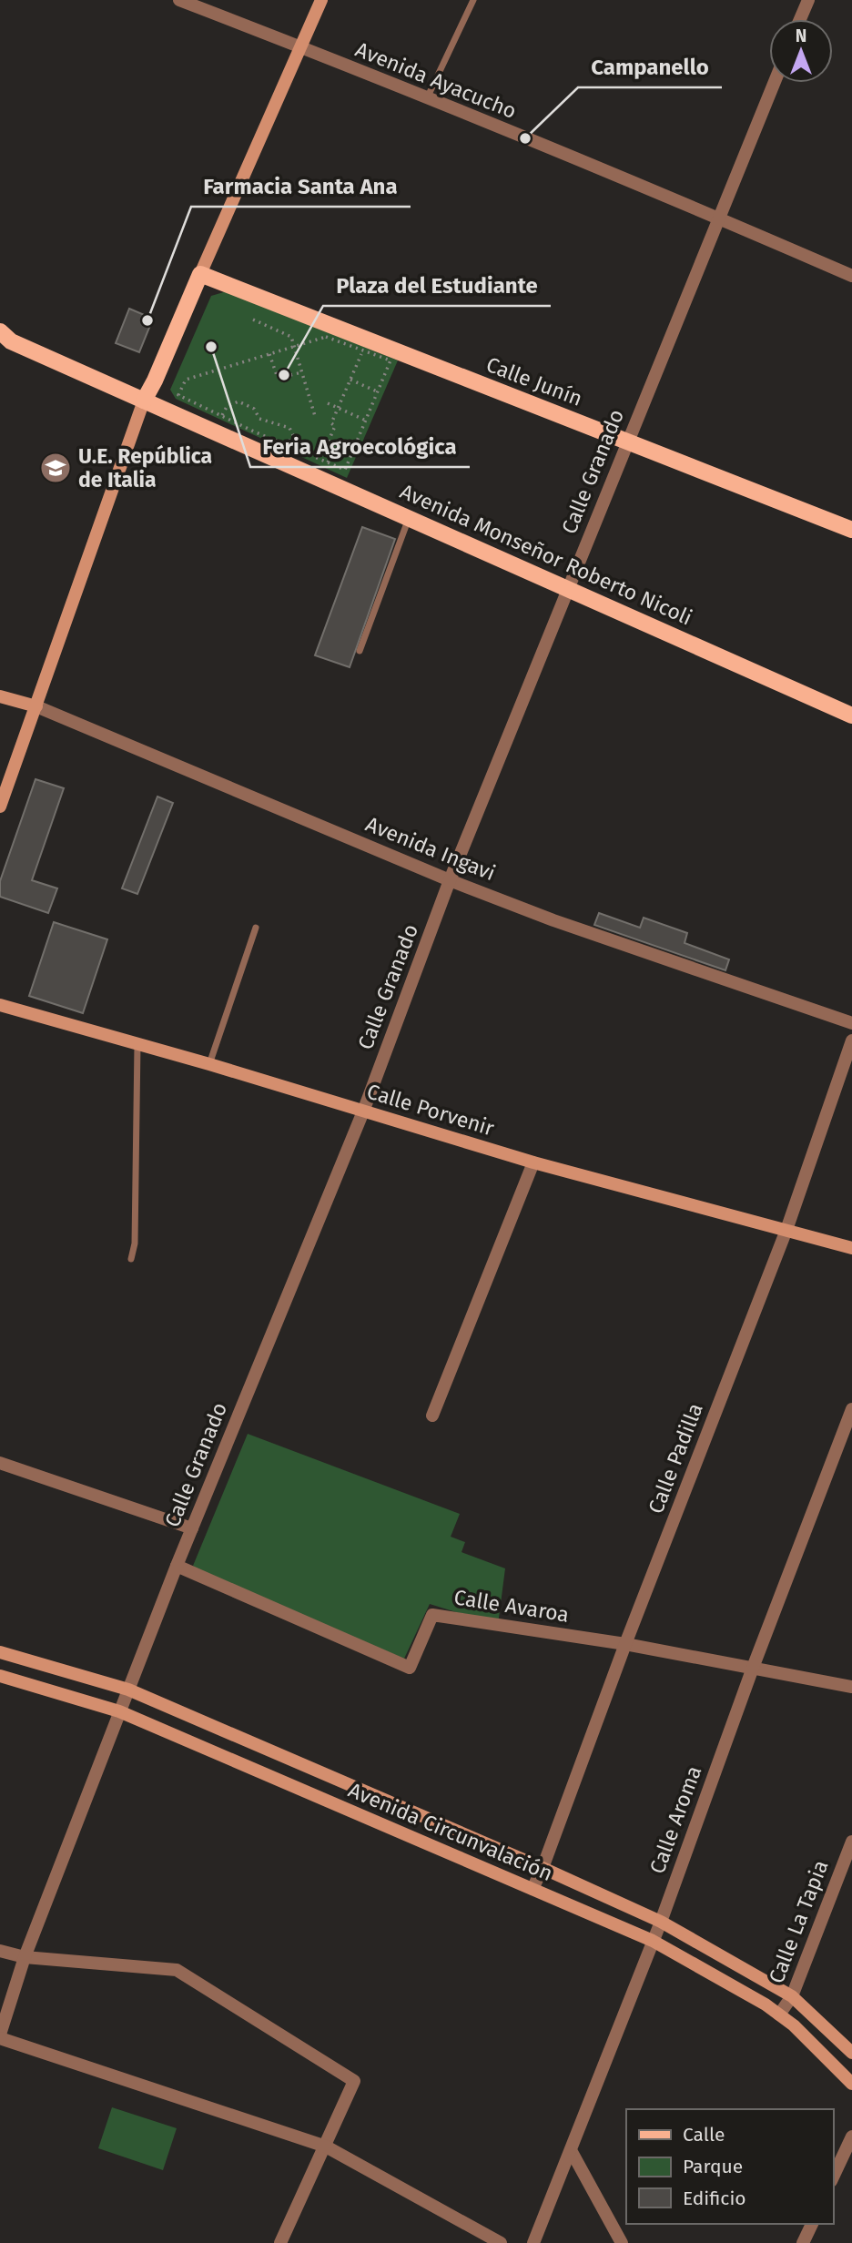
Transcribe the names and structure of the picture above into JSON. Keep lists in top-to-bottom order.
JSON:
{
  "streets": {
    "main road": [
      "Calle Junín",
      "Avenida Monseñor Roberto Nicoli",
      "Avenida Ingavi",
      "Calle Porvenir",
      "Avenida Circunvalación"
    ],
    "street": [
      "Avenida Ayacucho",
      "Calle Granado",
      "Calle Padilla",
      "Calle Avaroa",
      "Calle Aroma",
      "Calle La Tapia"
    ]
  },
  "crossings": [
    ["Avenida Ayacucho", "Calle Granado"],
    ["Calle Junín", "Calle Granado"],
    ["Calle Granado", "Avenida Monseñor Roberto Nicoli"],
    ["Calle Granado", "Avenida Ingavi"],
    ["Calle Granado", "Calle Porvenir"],
    ["Calle Granado", "Calle Avaroa"],
    ["Calle Granado", "Avenida Circunvalación"],
    ["Calle Porvenir", "Calle Padilla"],
    ["Calle Padilla", "Calle Avaroa"],
    ["Calle Padilla", "Avenida Circunvalación"],
    ["Calle Avaroa", "Calle Aroma"],
    ["Calle Aroma", "Avenida Circunvalación"],
    ["Avenida Circunvalación", "Calle La Tapia"]
  ],
  "places": {
    "other": [
      "Campanello",
      "Farmacia Santa Ana",
      "Feria Agroecológica",
      "Plaza del Estudiante"
    ],
    "school or university": ["U.E. República de Italia"]
  },
  "legend": ["Calle", "Parque", "Edificio"],
  "north": "top"
}
